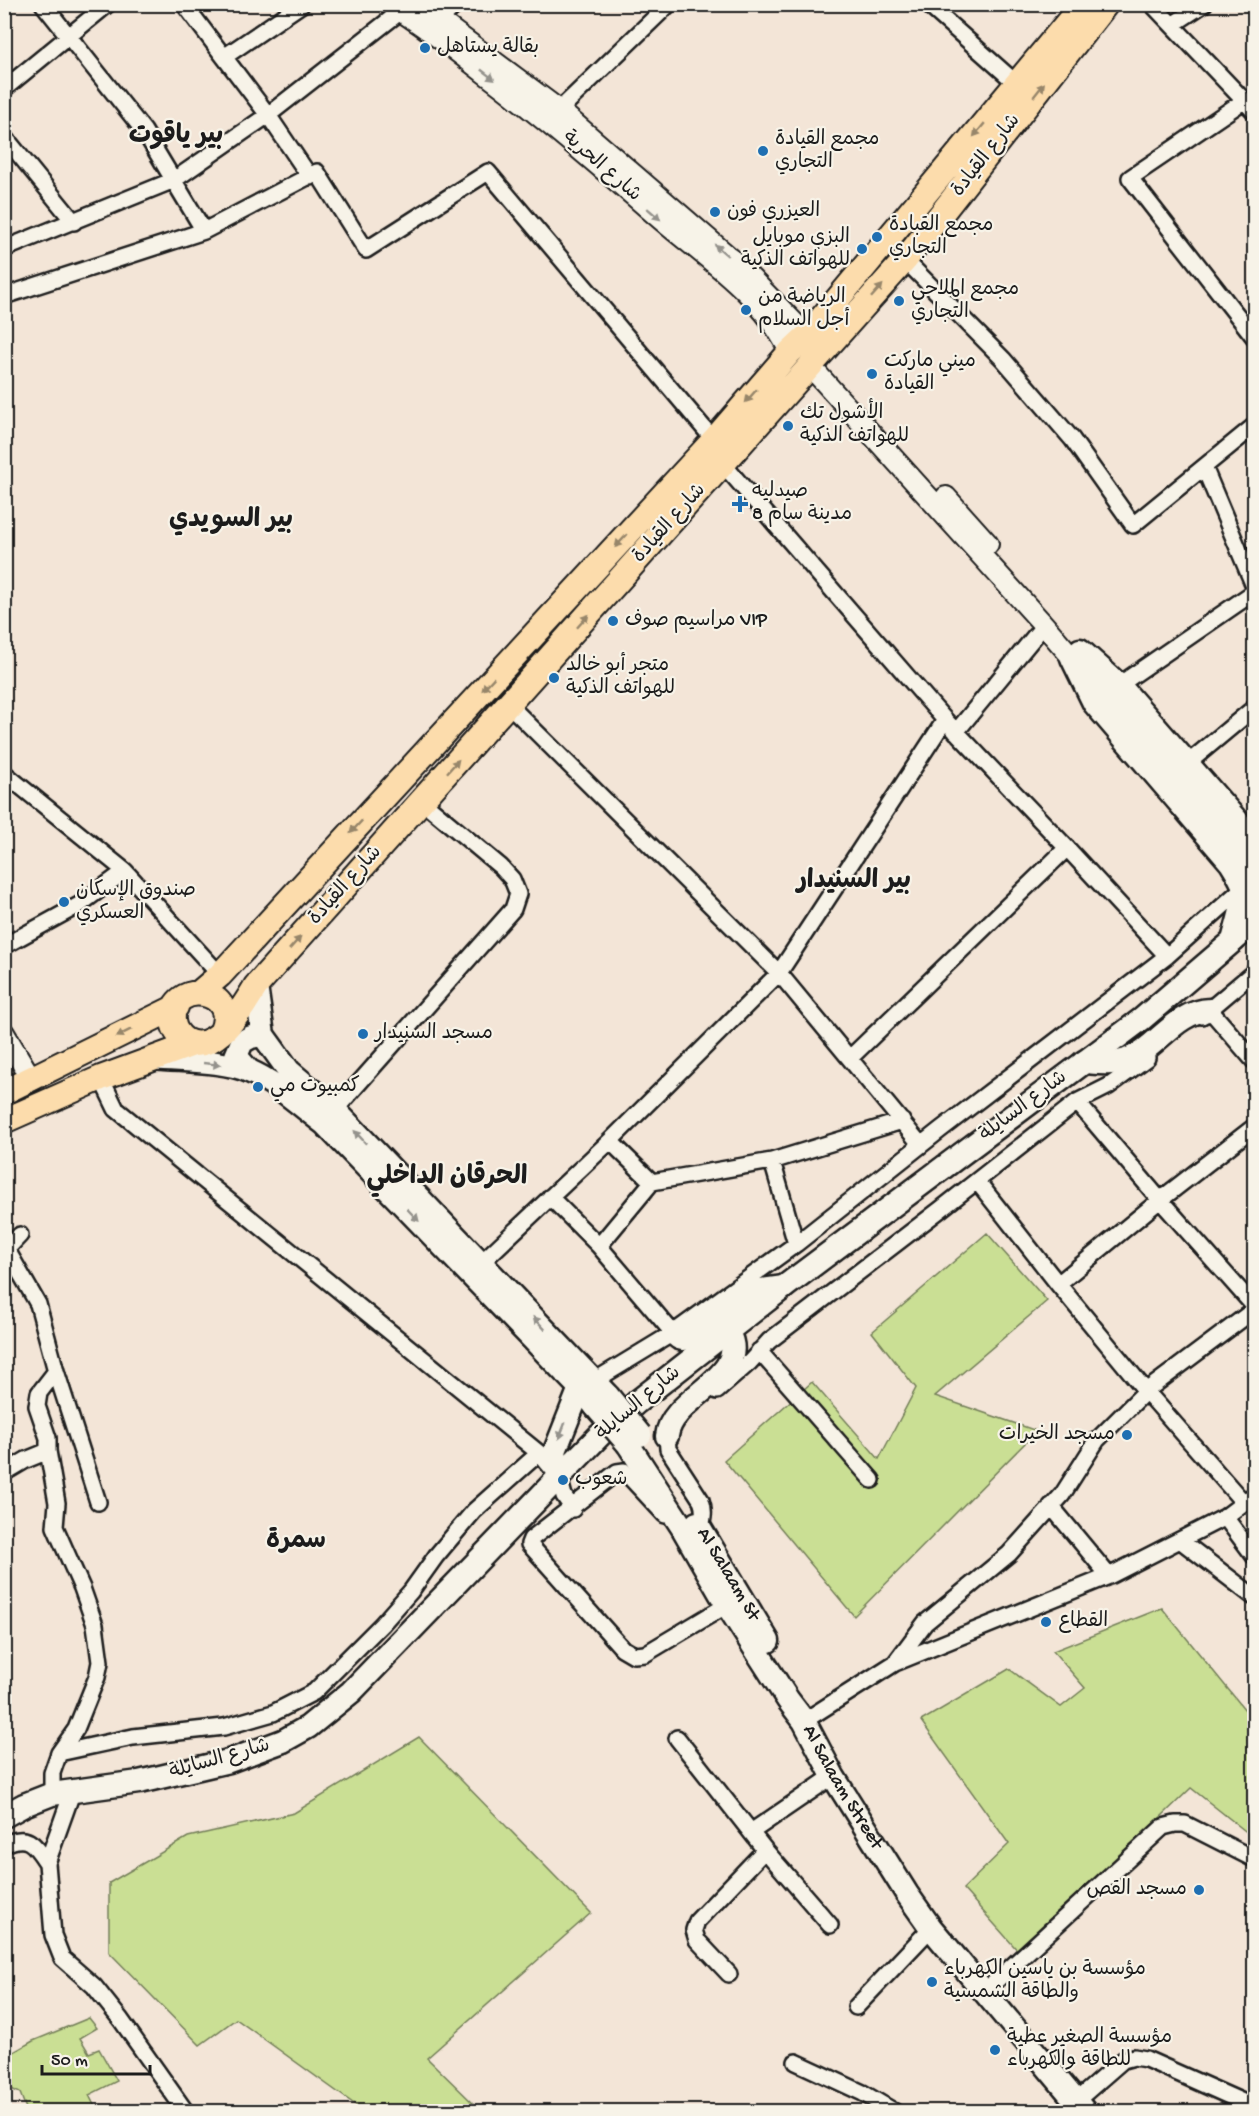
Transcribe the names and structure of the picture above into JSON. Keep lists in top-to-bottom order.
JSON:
{
  "streets": {
    "main road": [
      "شارع القيادة",
      "شارع السايلة",
      "Al Salaam St",
      "Al Salaam Street"
    ],
    "street": ["شارع الحرية"]
  },
  "crossings": [
    ["Al Salaam St", "Al Salaam Street"]
  ],
  "districts": [
    "بير ياقوت",
    "بير السويدي",
    "بير السنيدار",
    "الحرقان الداخلي",
    "سمرة"
  ],
  "places": {
    "other": [
      "بقالة يستاهل",
      "مجمع القيادة التجاري",
      "العيزري فون",
      "مجمع القبادة التجاري",
      "البزي موبايل للهواتف الذكية",
      "مجمع الملاحي التجاري",
      "الرياضة من أجل السلام",
      "ميني ماركت القيادة",
      "الأشول تك للهواتف الذكية",
      "مراسيم صوف VIP",
      "متجر أبو خالد للهواتف الذكية",
      "صندوق الإسكان العسكري",
      "مسجد السنيدار",
      "كمبيوت مي",
      "مسجد الخيرات",
      "شعوب",
      "القطاع",
      "مسجد القص",
      "مؤسسة بن ياسين الكهرباء والطاقة الشمسية",
      "مؤسسة الصغير عطية للطاقة والكهرباء"
    ],
    "health": ["صيدليه مدينة سام 8"]
  },
  "scale_bar": "50 m"
}
